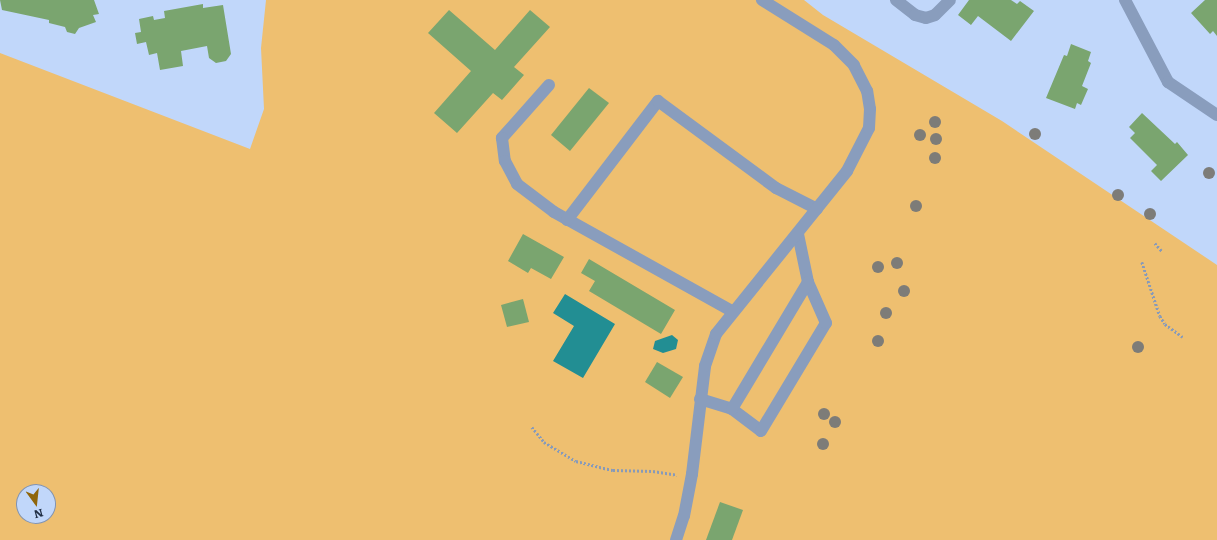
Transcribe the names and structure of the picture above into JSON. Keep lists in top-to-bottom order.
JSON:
{
  "north": "bottom"
}
